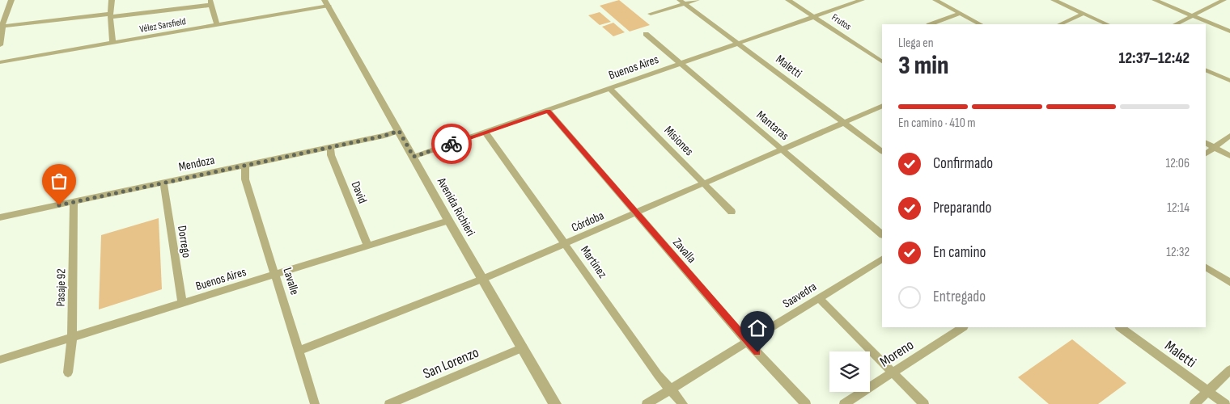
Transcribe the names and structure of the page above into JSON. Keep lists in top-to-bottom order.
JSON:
{
  "streets": {
    "street": [
      "Frutos",
      "Vélez Sarsfield",
      "Maletti",
      "Buenos Aires",
      "Mantaras",
      "Misiones",
      "Mendoza",
      "David",
      "Avenida Richieri",
      "Córdoba",
      "Dorrego",
      "Zavalla",
      "Martínez",
      "Lavalle",
      "Pasaje 92",
      "Saavedra",
      "Moreno",
      "San Lorenzo"
    ]
  },
  "crossings": [
    ["Frutos", "Buenos Aires"],
    ["Vélez Sarsfield", "Avenida Richieri"],
    ["Maletti", "Buenos Aires"],
    ["Maletti", "Córdoba"],
    ["Buenos Aires", "Mantaras"],
    ["Buenos Aires", "Misiones"],
    ["Buenos Aires", "David"],
    ["Buenos Aires", "Avenida Richieri"],
    ["Buenos Aires", "Dorrego"],
    ["Buenos Aires", "Zavalla"],
    ["Buenos Aires", "Martínez"],
    ["Buenos Aires", "Lavalle"],
    ["Buenos Aires", "Pasaje 92"],
    ["Mantaras", "Córdoba"],
    ["Misiones", "Córdoba"],
    ["Mendoza", "David"],
    ["Mendoza", "Avenida Richieri"],
    ["Mendoza", "Dorrego"],
    ["Mendoza", "Lavalle"],
    ["Mendoza", "Pasaje 92"],
    ["Avenida Richieri", "Córdoba"],
    ["Avenida Richieri", "San Lorenzo"],
    ["Córdoba", "Zavalla"],
    ["Córdoba", "Martínez"],
    ["Córdoba", "Lavalle"],
    ["Zavalla", "Saavedra"],
    ["Martínez", "Saavedra"]
  ],
  "page": {
    "heading": ["3 min", "Llega en", "12:37–12:42"],
    "bar": "En camino · 410 m",
    "list": [
      ["Confirmado", "12:06"],
      ["Preparando", "12:14"],
      ["En camino", "12:32"],
      "Entregado"
    ]
  }
}
